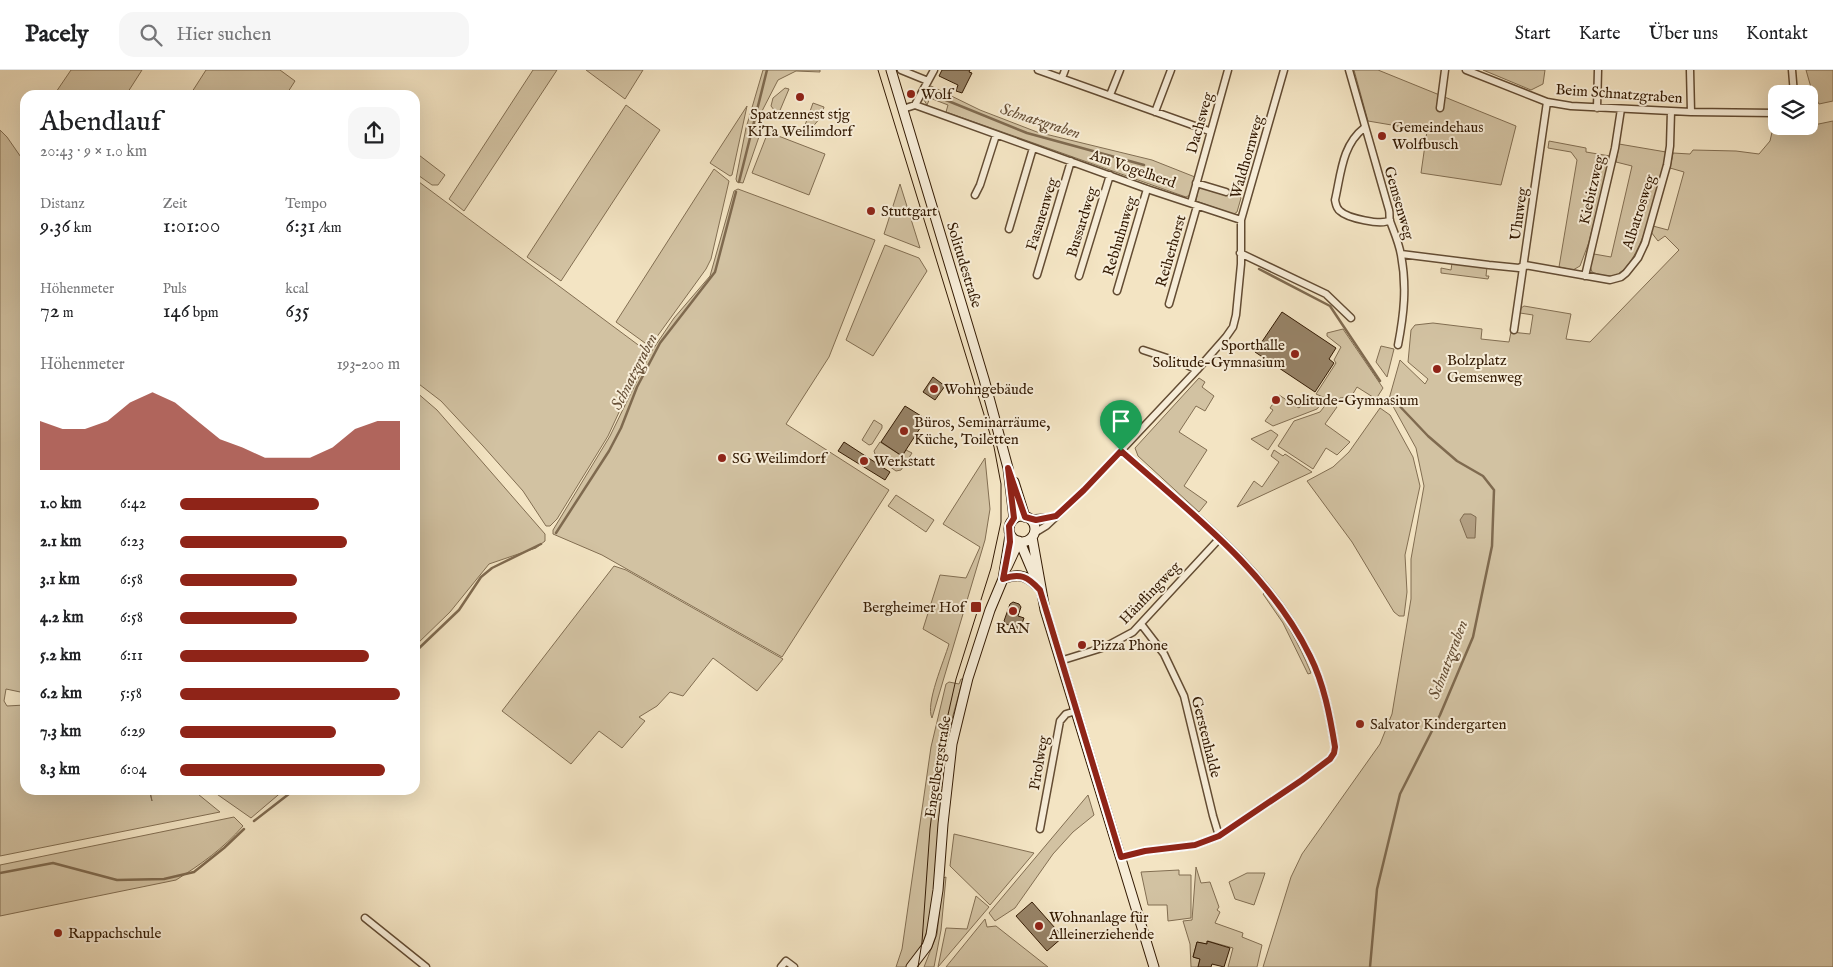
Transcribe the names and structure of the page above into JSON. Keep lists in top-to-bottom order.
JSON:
{
  "streets": {
    "main road": ["Solitudestraße", "Engelbergstraße"],
    "street": [
      "Beim Schnatzgraben",
      "Dachsweg",
      "Waldhornweg",
      "Am Vogelherd",
      "Kiebitzweg",
      "Gemsenweg",
      "Albatrosweg",
      "Fasanenweg",
      "Uhuweg",
      "Bussardweg",
      "Rebhuhnweg",
      "Reiherhorst",
      "Hänflingweg",
      "Gerstenhalde",
      "Pirolweg"
    ]
  },
  "crossings": [
    ["Beim Schnatzgraben", "Kiebitzweg"],
    ["Beim Schnatzgraben", "Albatrosweg"],
    ["Beim Schnatzgraben", "Uhuweg"],
    ["Dachsweg", "Am Vogelherd"],
    ["Dachsweg", "Reiherhorst"],
    ["Waldhornweg", "Am Vogelherd"],
    ["Waldhornweg", "Solitudestraße"],
    ["Waldhornweg", "Engelbergstraße"],
    ["Am Vogelherd", "Fasanenweg"],
    ["Am Vogelherd", "Bussardweg"],
    ["Am Vogelherd", "Rebhuhnweg"],
    ["Am Vogelherd", "Reiherhorst"],
    ["Kiebitzweg", "Albatrosweg"],
    ["Gemsenweg", "Albatrosweg"],
    ["Albatrosweg", "Uhuweg"],
    ["Solitudestraße", "Engelbergstraße"],
    ["Hänflingweg", "Gerstenhalde"]
  ],
  "water": ["Schnatzgraben"],
  "places": {
    "other": [
      "Wolf",
      "Spatzennest stjg KiTa Weilimdorf",
      "Gemeindehaus Wolfbusch",
      "Stuttgart",
      "Sporthalle Solitude-Gymnasium",
      "Bolzplatz Gemsenweg",
      "Wohngebäude",
      "Solitude-Gymnasium",
      "Büros, Seminarräume, Küche, Toiletten",
      "SG Weilimdorf",
      "Werkstatt",
      "RAN",
      "Pizza Phone",
      "Salvator Kindergarten",
      "Wohnanlage für Alleinerziehende",
      "Rappachschule"
    ],
    "transit": ["Bergheimer Hof"]
  },
  "page": {
    "header": "Pacely",
    "search": "Hier suchen",
    "nav": [
      "Start",
      "Karte",
      "Über uns",
      "Kontakt"
    ],
    "heading": ["Abendlauf", "20:43 · 9 × 1.0 km"],
    "stats": [
      ["Distanz", "9.36 km"],
      ["Zeit", "1:01:00"],
      ["Tempo", "6:31 /km"],
      ["Höhenmeter", "72 m"],
      ["Puls", "146 bpm"],
      ["kcal", "635"]
    ],
    "chart": ["Höhenmeter", "193–200 m"],
    "list": [
      {
        "name": "1.0 km",
        "note": "6:42"
      },
      {
        "name": "2.1 km",
        "note": "6:23"
      },
      {
        "name": "3.1 km",
        "note": "6:58"
      },
      {
        "name": "4.2 km",
        "note": "6:58"
      },
      {
        "name": "5.2 km",
        "note": "6:11"
      },
      {
        "name": "6.2 km",
        "note": "5:58"
      },
      {
        "name": "7.3 km",
        "note": "6:29"
      },
      {
        "name": "8.3 km",
        "note": "6:04"
      }
    ]
  }
}
